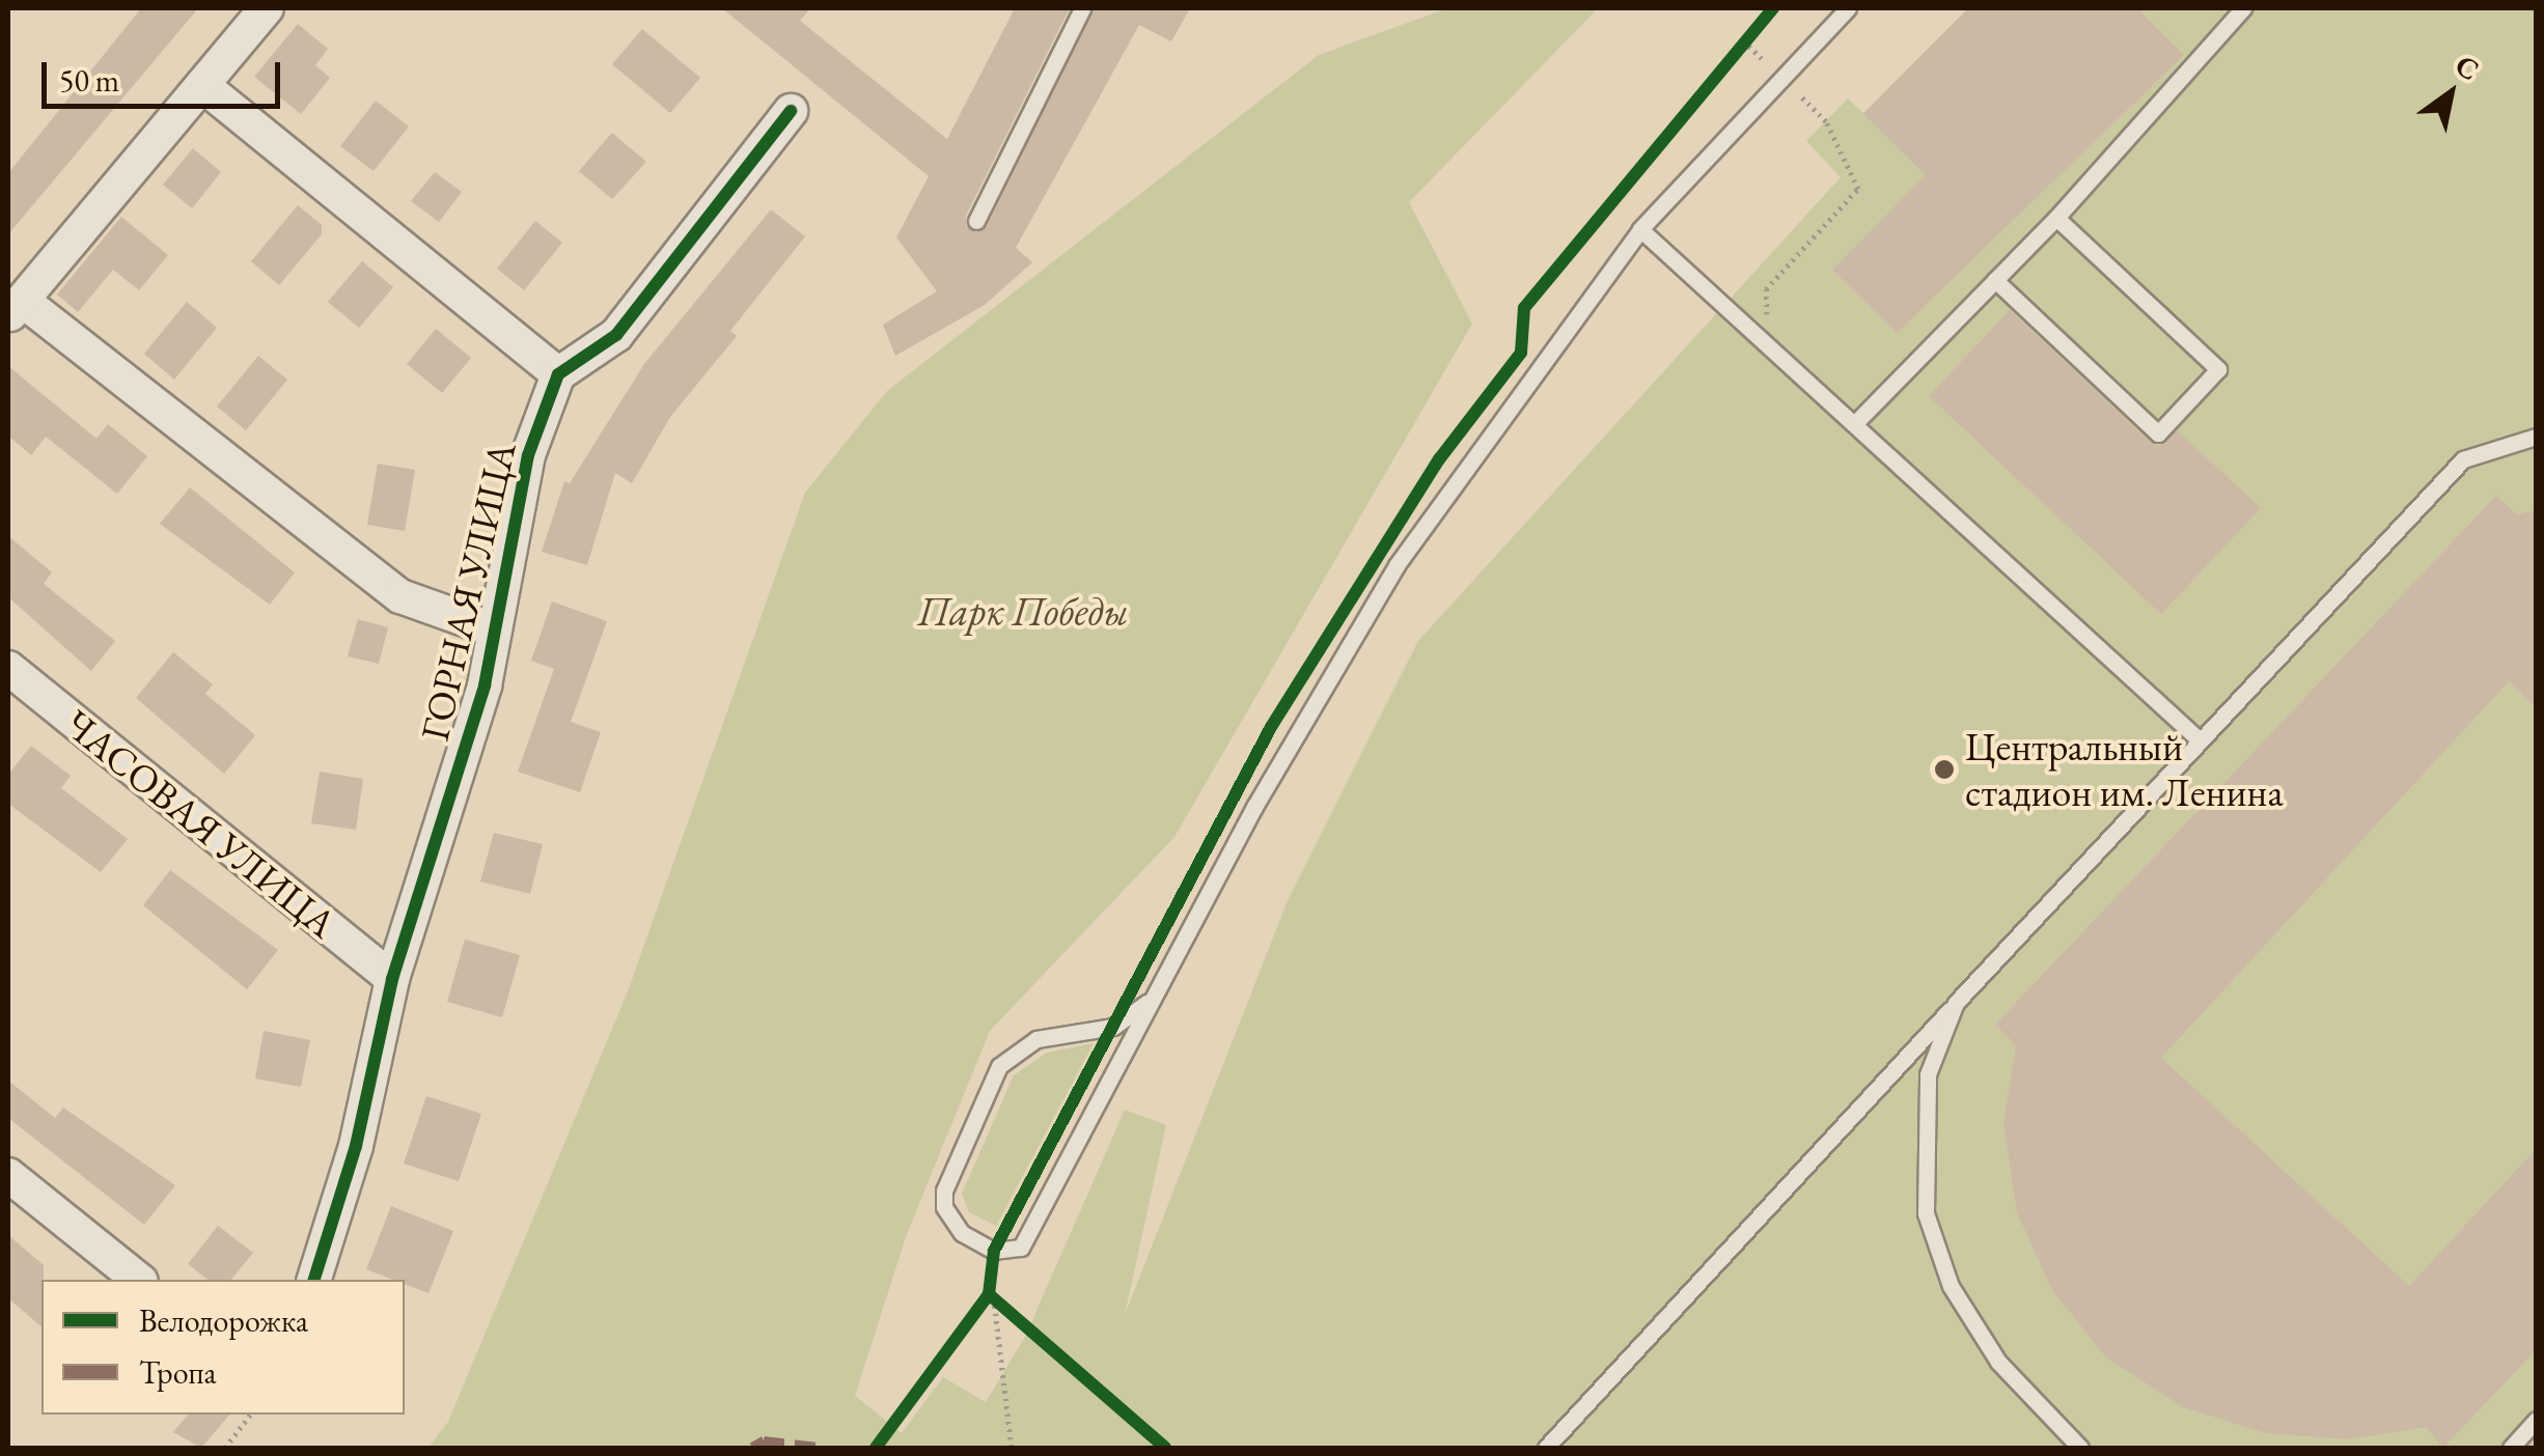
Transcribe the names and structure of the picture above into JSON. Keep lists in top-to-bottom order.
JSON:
{
  "streets": {
    "street": ["ГОРНАЯ УЛИЦА", "ЧАСОВАЯ УЛИЦА"]
  },
  "crossings": [
    ["ГОРНАЯ УЛИЦА", "ЧАСОВАЯ УЛИЦА"]
  ],
  "parks": ["Парк Победы"],
  "places": ["Центральный стадион им. Ленина"],
  "legend": ["Велодорожка", "Тропа"],
  "scale_bar": "50 m",
  "north": "top right"
}
